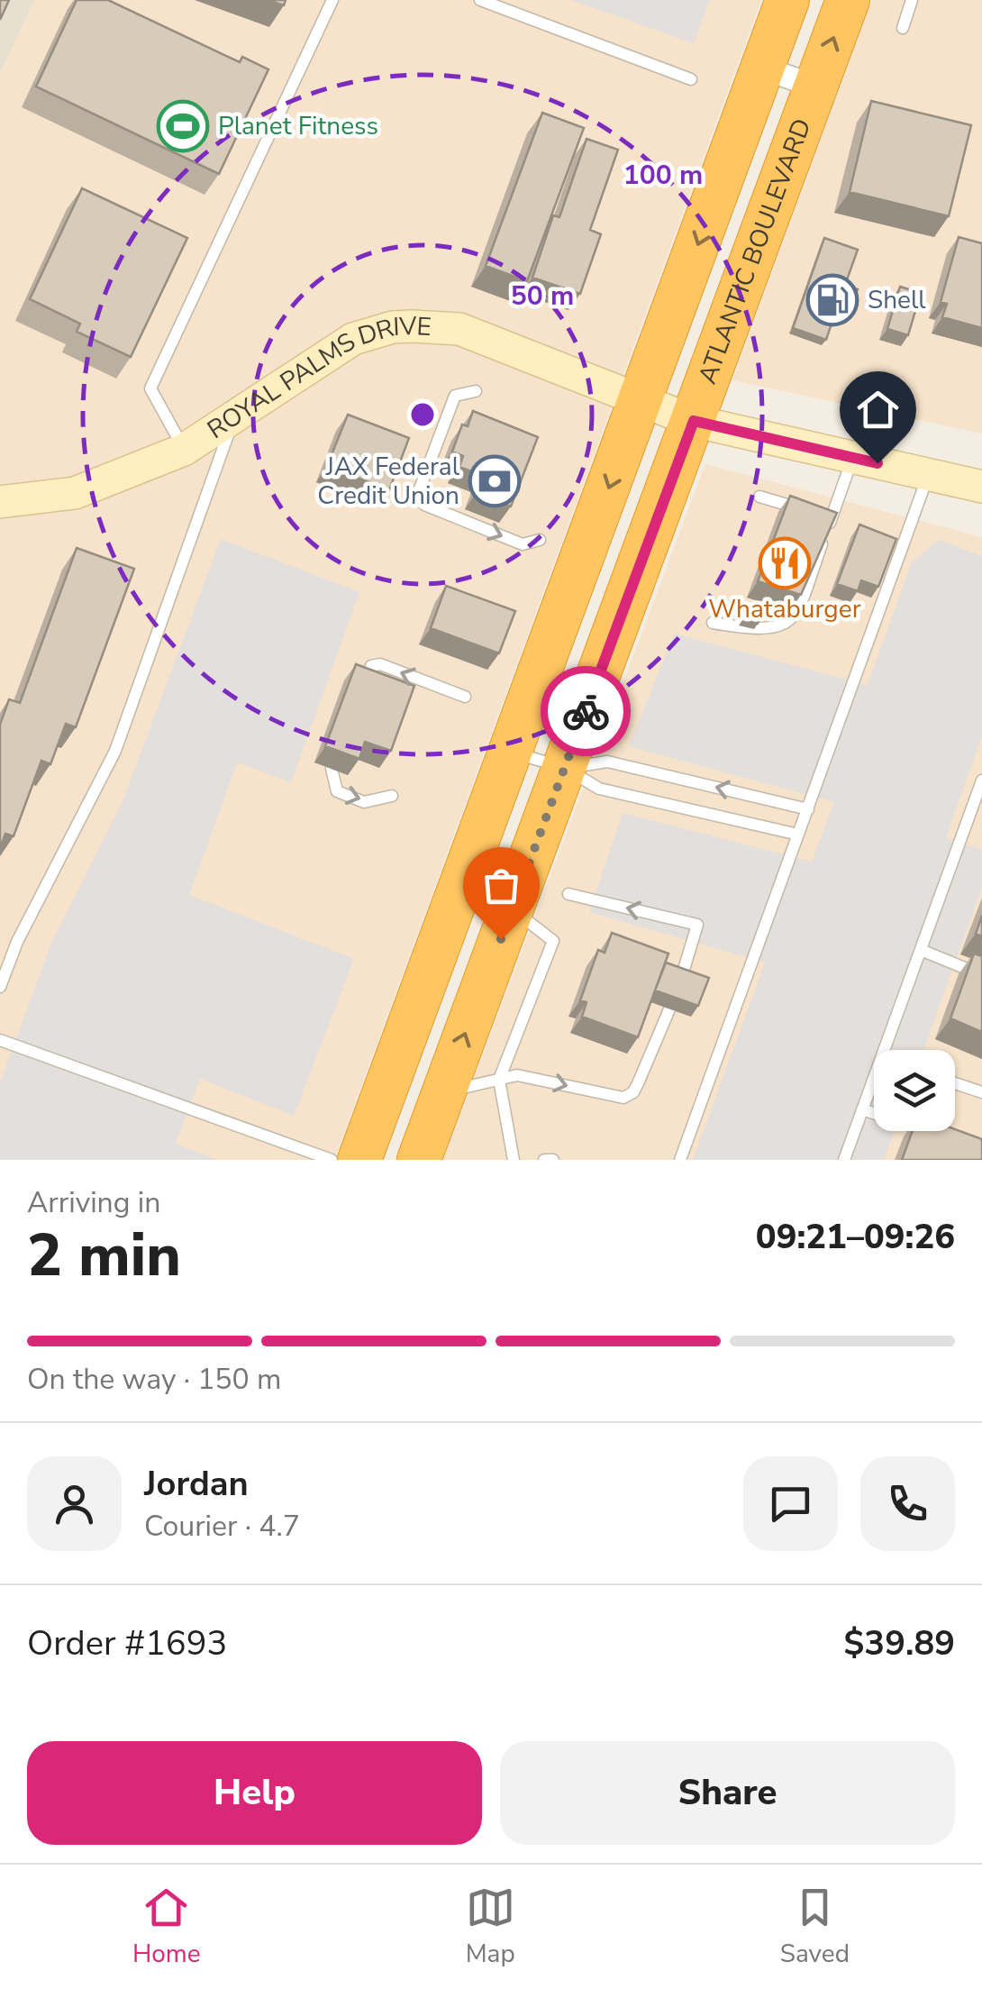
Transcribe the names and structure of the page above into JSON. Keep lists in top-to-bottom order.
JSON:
{
  "streets": {
    "highway": ["ATLANTIC BOULEVARD"],
    "street": ["ROYAL PALMS DRIVE"]
  },
  "crossings": [
    ["ATLANTIC BOULEVARD", "ROYAL PALMS DRIVE"]
  ],
  "places": {
    "sports": ["Planet Fitness"],
    "fuel station": ["Shell"],
    "bank": ["JAX Federal Credit Union"],
    "restaurant": ["Whataburger"]
  },
  "page": {
    "heading": ["2 min", "Arriving in", "09:21–09:26"],
    "panel": [
      "Jordan",
      "Courier · 4.7",
      "Order #1693",
      "$39.89"
    ],
    "bar": "On the way · 150 m",
    "buttons": ["Help", "Share"],
    "tabs": ["Home", "Map", "Saved"]
  },
  "rings": ["100 m", "50 m"]
}
